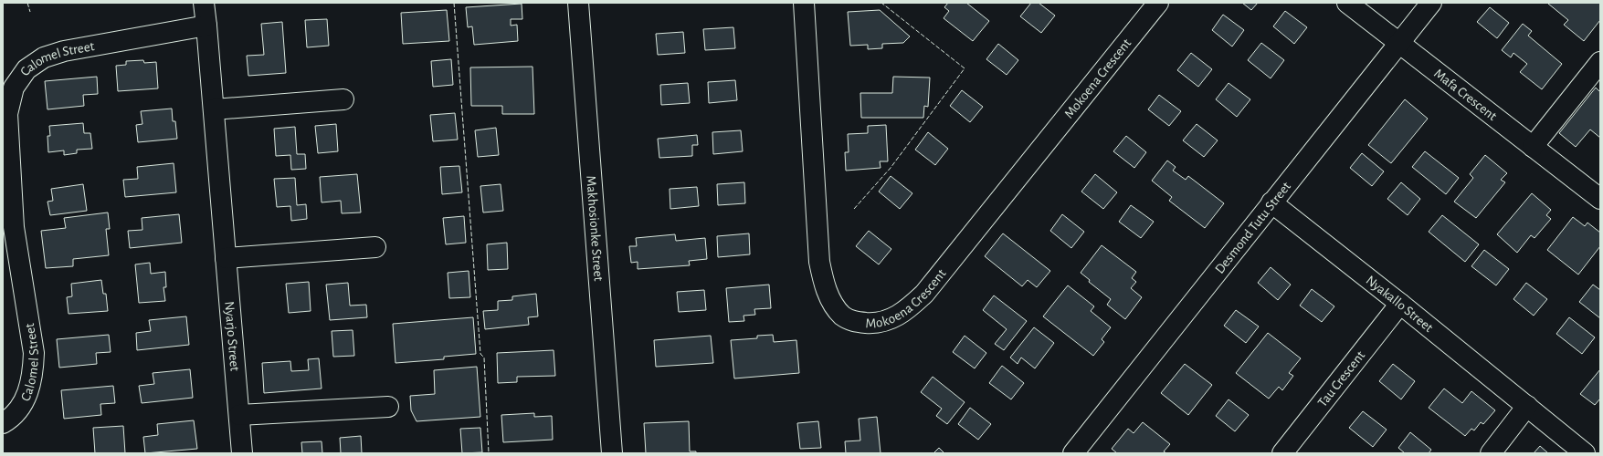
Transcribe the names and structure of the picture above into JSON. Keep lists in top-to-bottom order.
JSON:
{
  "streets": {
    "street": [
      "Calomel Street",
      "Mokoena Crescent",
      "Mafa Crescent",
      "Makhosionke Street",
      "Desmond Tutu Street",
      "Nyakallo Street",
      "Nyarjo Street",
      "Tau Crescent"
    ]
  },
  "crossings": [
    ["Calomel Street", "Nyarjo Street"],
    ["Mafa Crescent", "Desmond Tutu Street"],
    ["Desmond Tutu Street", "Nyakallo Street"],
    ["Nyakallo Street", "Tau Crescent"]
  ]
}
